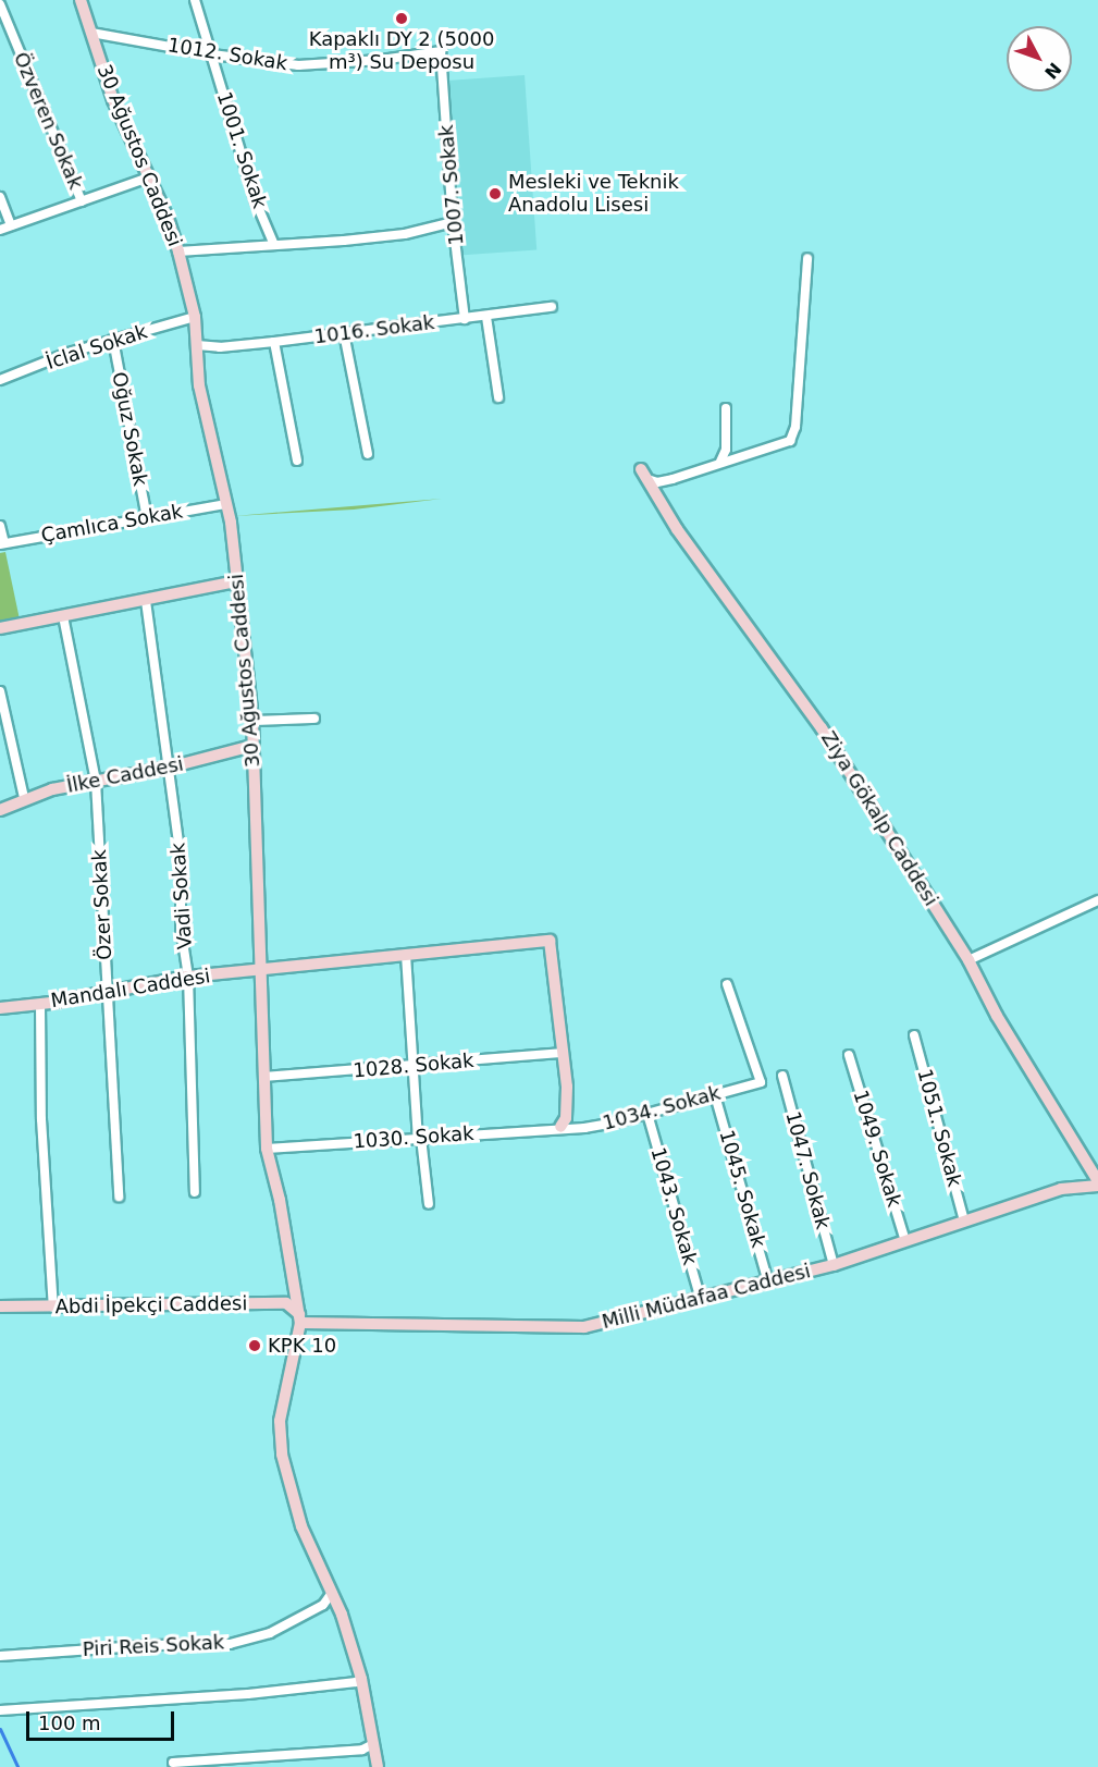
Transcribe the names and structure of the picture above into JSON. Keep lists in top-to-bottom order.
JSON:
{
  "streets": {
    "street": [
      "1012. Sokak",
      "Özveren Sokak",
      "1001. Sokak",
      "30 Ağustos Caddesi",
      "1007. Sokak",
      "1016. Sokak",
      "İclal Sokak",
      "Oğuz Sokak",
      "Çamlıca Sokak",
      "İlke Caddesi",
      "Ziya Gökalp Caddesi",
      "Vadi Sokak",
      "Özer Sokak",
      "Mandalı Caddesi",
      "1028. Sokak",
      "1034. Sokak",
      "1051. Sokak",
      "1030. Sokak",
      "1049. Sokak",
      "1047. Sokak",
      "1045. Sokak",
      "1043. Sokak",
      "Milli Müdafaa Caddesi",
      "Abdi İpekçi Caddesi",
      "Piri Reis Sokak"
    ]
  },
  "crossings": [
    ["1012. Sokak", "1001. Sokak"],
    ["1012. Sokak", "30 Ağustos Caddesi"],
    ["1012. Sokak", "1007. Sokak"],
    ["30 Ağustos Caddesi", "1016. Sokak"],
    ["30 Ağustos Caddesi", "İclal Sokak"],
    ["30 Ağustos Caddesi", "Çamlıca Sokak"],
    ["30 Ağustos Caddesi", "İlke Caddesi"],
    ["30 Ağustos Caddesi", "Mandalı Caddesi"],
    ["30 Ağustos Caddesi", "1028. Sokak"],
    ["30 Ağustos Caddesi", "1030. Sokak"],
    ["30 Ağustos Caddesi", "Milli Müdafaa Caddesi"],
    ["30 Ağustos Caddesi", "Abdi İpekçi Caddesi"],
    ["1007. Sokak", "1016. Sokak"],
    ["İclal Sokak", "Oğuz Sokak"],
    ["Oğuz Sokak", "Çamlıca Sokak"],
    ["İlke Caddesi", "Vadi Sokak"],
    ["İlke Caddesi", "Özer Sokak"],
    ["Ziya Gökalp Caddesi", "Milli Müdafaa Caddesi"],
    ["Vadi Sokak", "Mandalı Caddesi"],
    ["Özer Sokak", "Mandalı Caddesi"],
    ["Mandalı Caddesi", "1028. Sokak"],
    ["1034. Sokak", "1030. Sokak"],
    ["1034. Sokak", "1045. Sokak"],
    ["1034. Sokak", "1043. Sokak"],
    ["1051. Sokak", "Milli Müdafaa Caddesi"],
    ["1049. Sokak", "Milli Müdafaa Caddesi"],
    ["1047. Sokak", "Milli Müdafaa Caddesi"],
    ["1045. Sokak", "Milli Müdafaa Caddesi"],
    ["1043. Sokak", "Milli Müdafaa Caddesi"],
    ["Milli Müdafaa Caddesi", "Abdi İpekçi Caddesi"]
  ],
  "places": ["Kapaklı DY 2 (5000 m³) Su Deposu", "Mesleki ve Teknik Anadolu Lisesi", "KPK 10"],
  "scale_bar": "100 m",
  "north": "bottom right"
}
